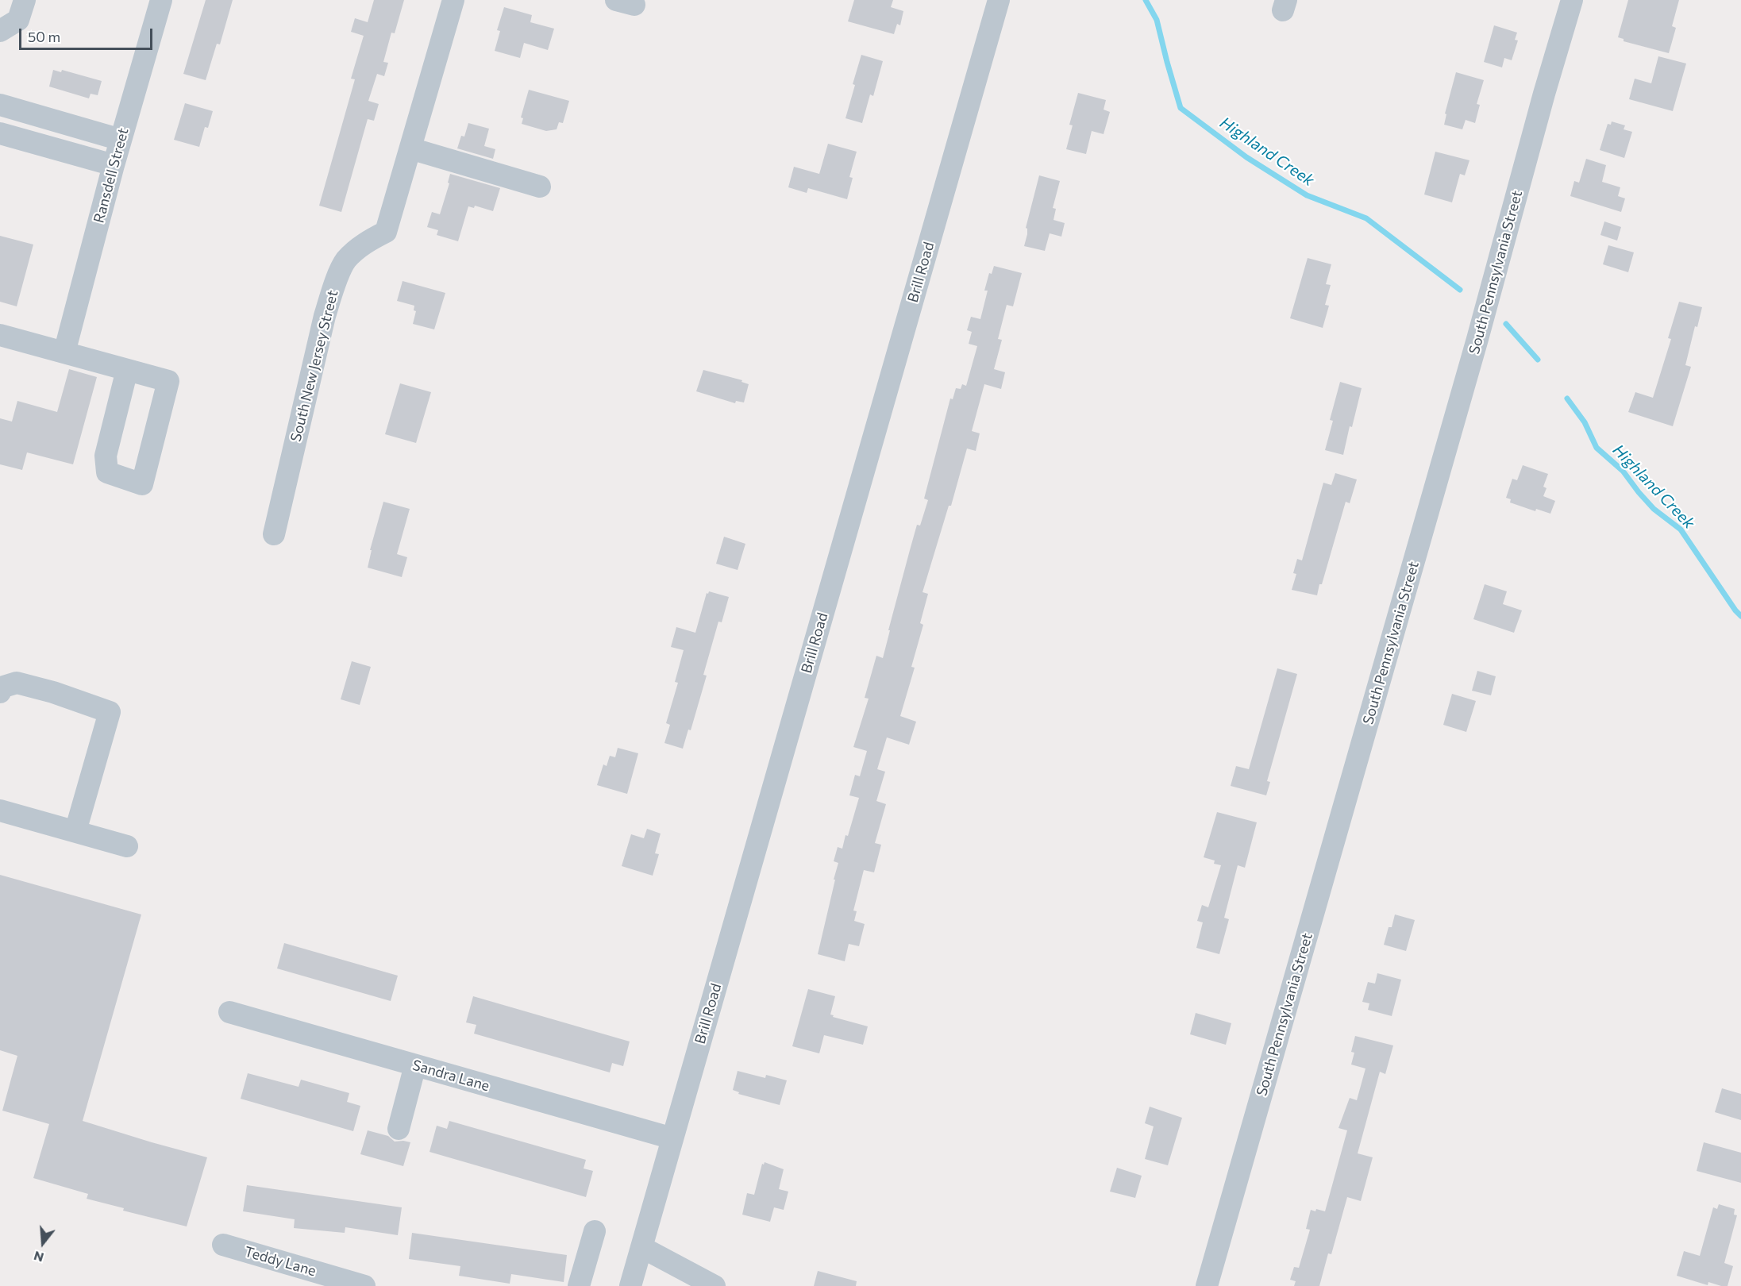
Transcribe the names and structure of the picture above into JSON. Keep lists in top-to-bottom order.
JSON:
{
  "streets": {
    "street": [
      "Ransdell Street",
      "Brill Road",
      "South Pennsylvania Street",
      "South New Jersey Street",
      "Sandra Lane",
      "Teddy Lane"
    ]
  },
  "crossings": [
    ["Brill Road", "Sandra Lane"]
  ],
  "water": ["Highland Creek"],
  "scale_bar": "50 m",
  "north": "bottom"
}
